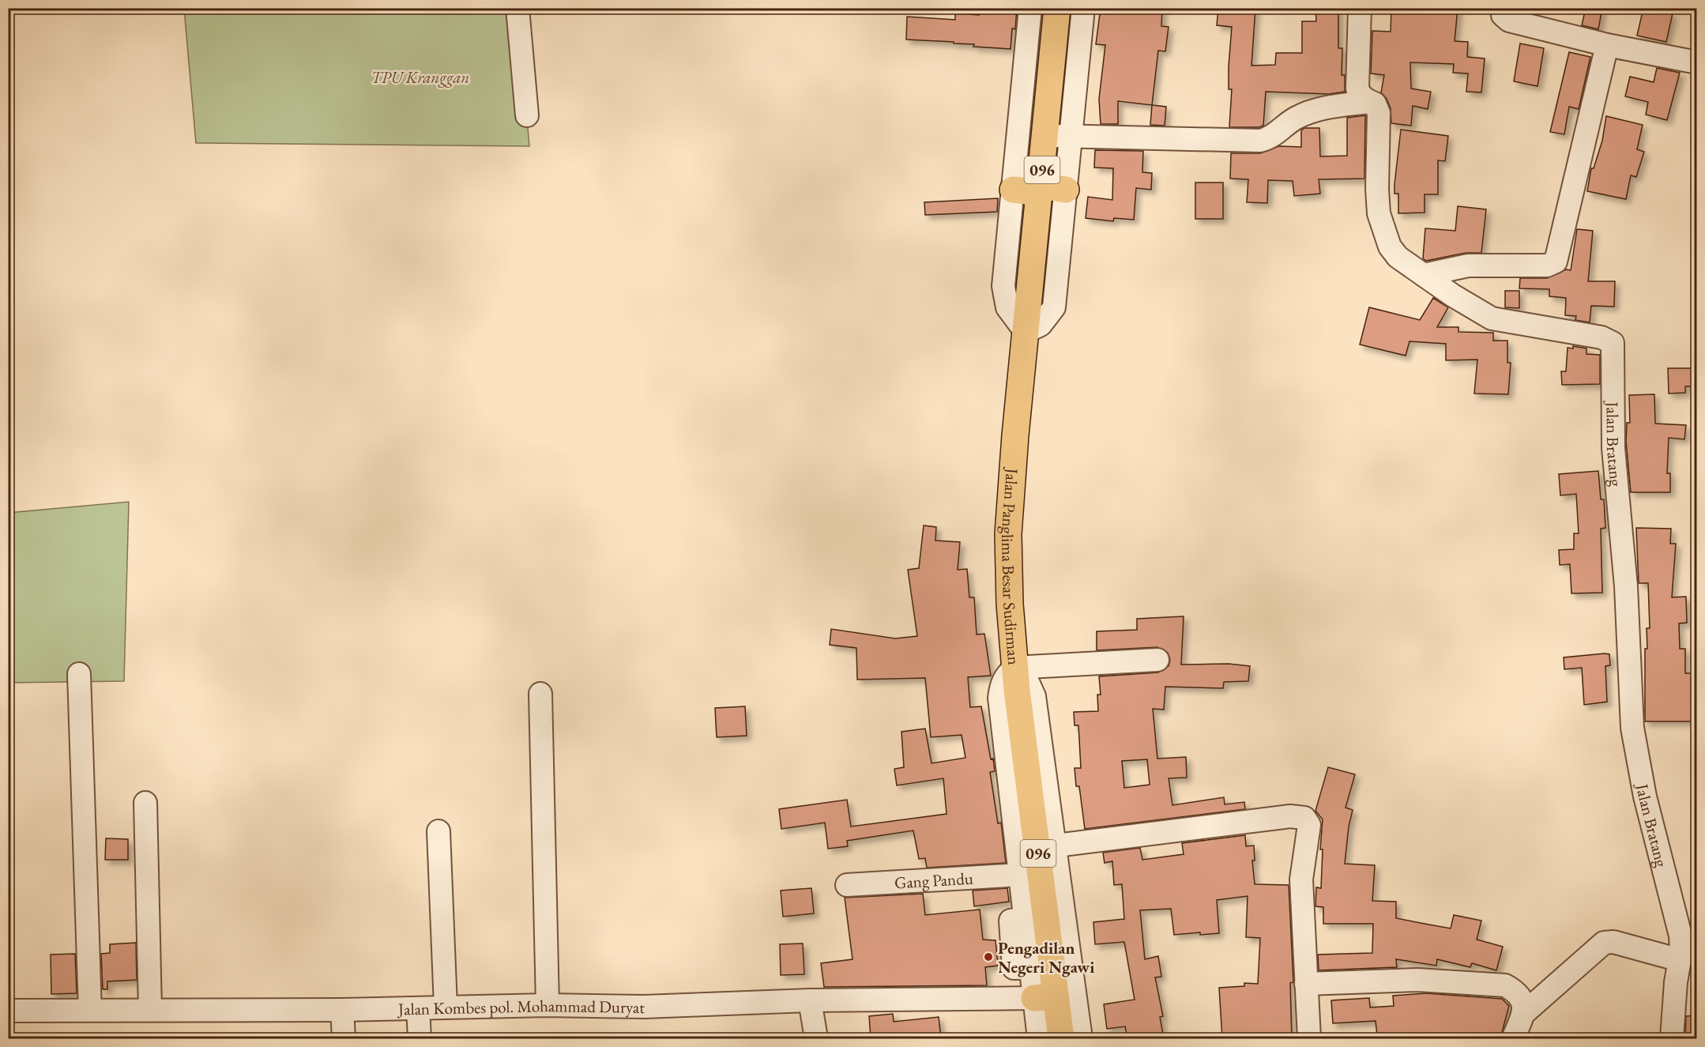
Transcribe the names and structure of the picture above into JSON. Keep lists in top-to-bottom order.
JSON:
{
  "streets": {
    "main road": ["096", "Jalan Panglima Besar Sudirman"],
    "street": ["Jalan Bratang", "Gang Pandu", "Jalan Kombes pol. Mohammad Duryat"]
  },
  "crossings": [
    ["Jalan Panglima Besar Sudirman", "Jalan Kombes pol. Mohammad Duryat"]
  ],
  "parks": ["TPU Kranggan"],
  "places": ["Pengadilan Negeri Ngawi"]
}
